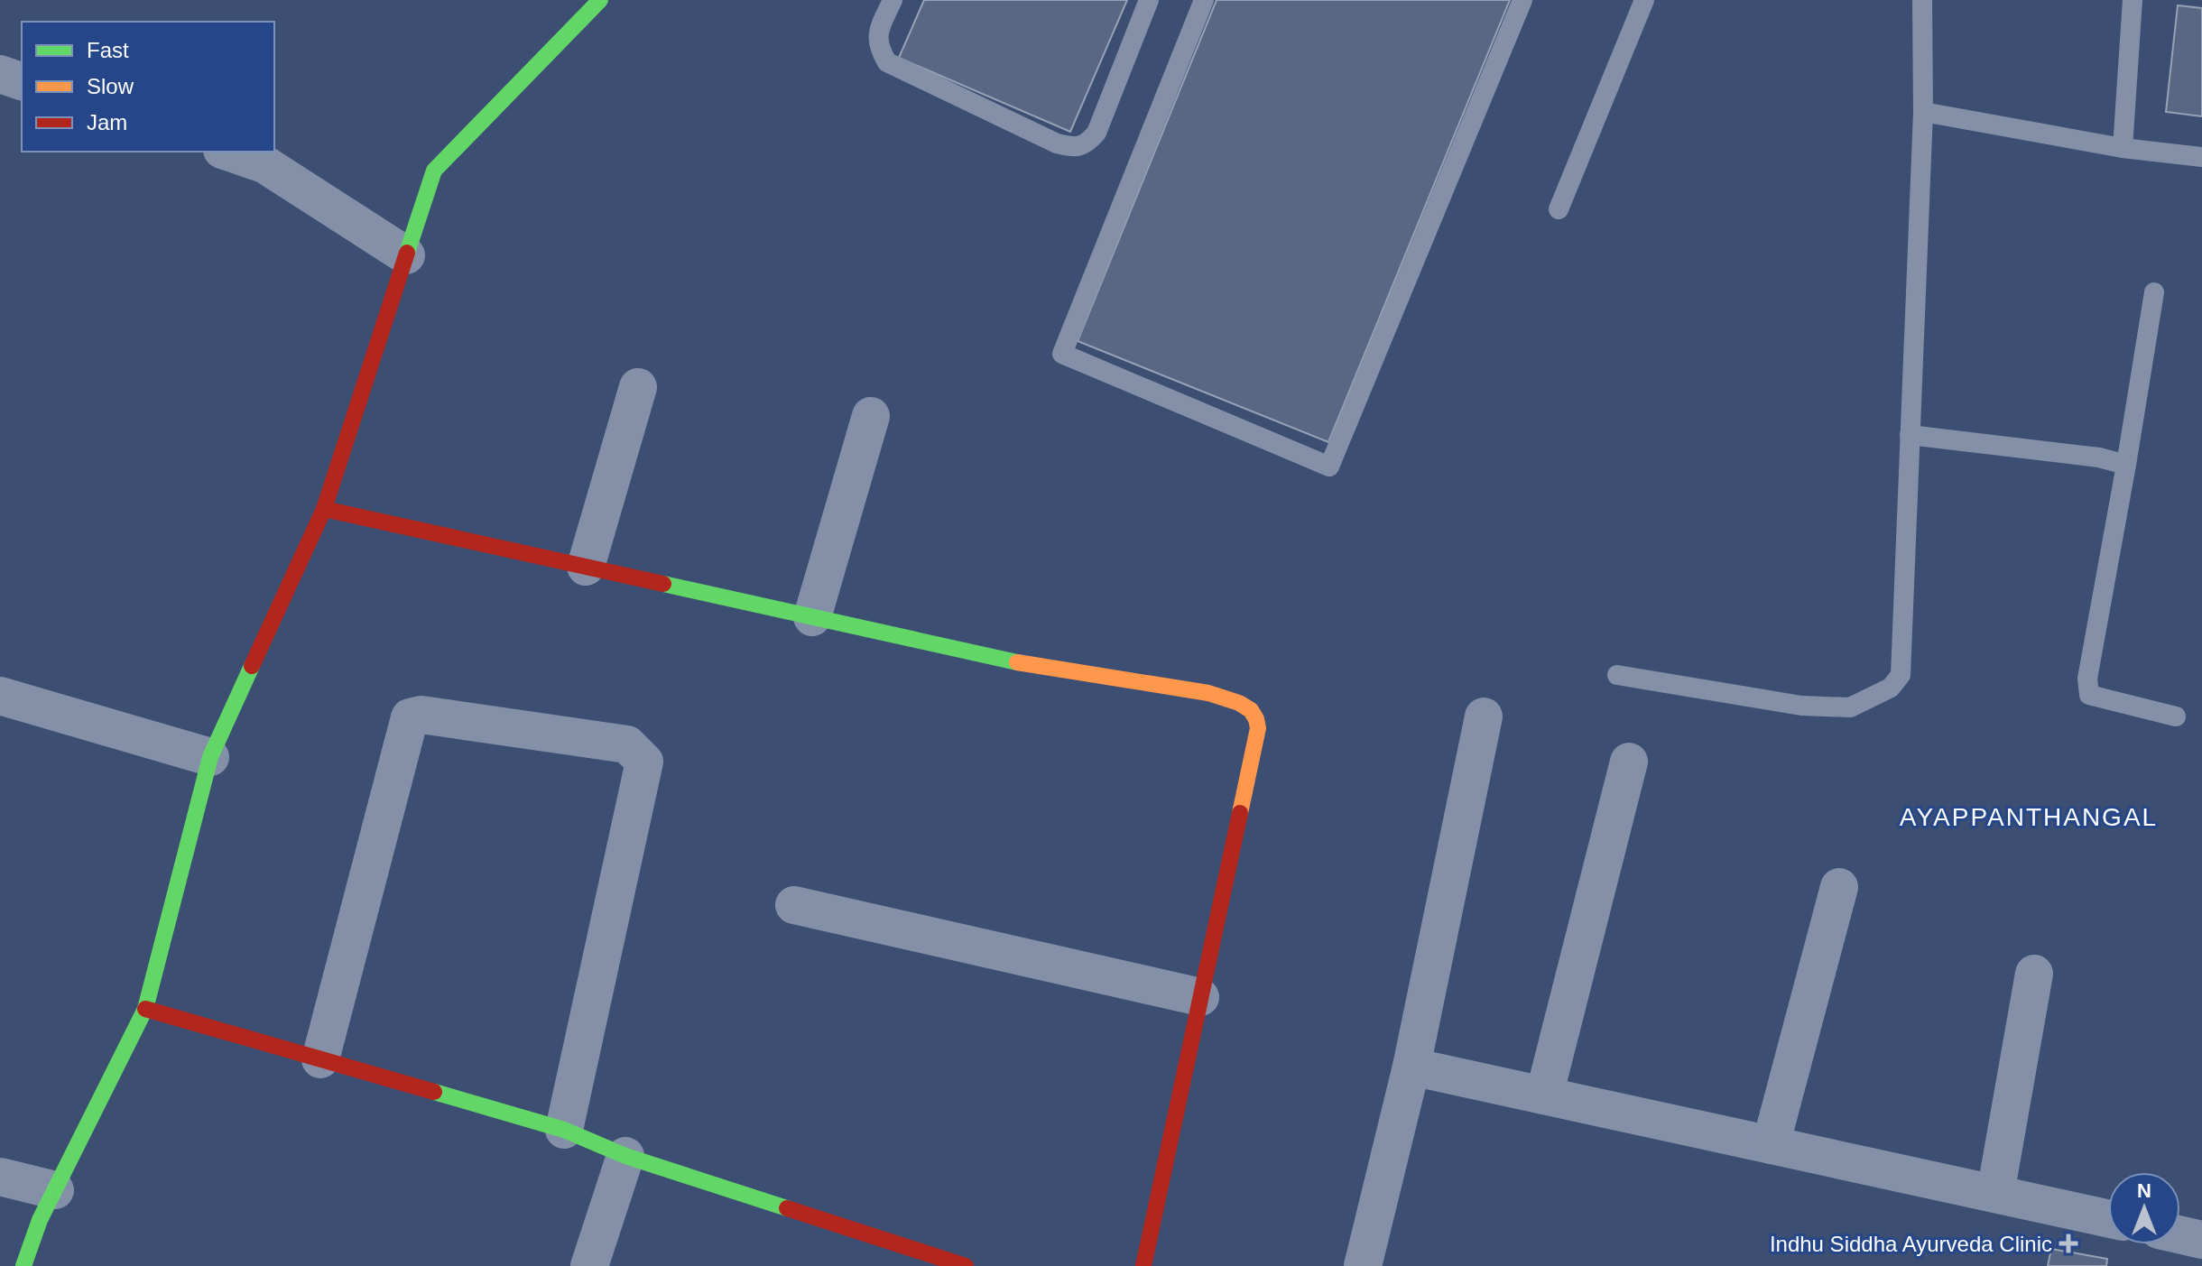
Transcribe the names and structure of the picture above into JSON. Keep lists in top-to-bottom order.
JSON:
{
  "districts": ["AYAPPANTHANGAL"],
  "places": {
    "health": ["Indhu Siddha Ayurveda Clinic"]
  },
  "legend": ["Fast", "Slow", "Jam"],
  "north": "top"
}
